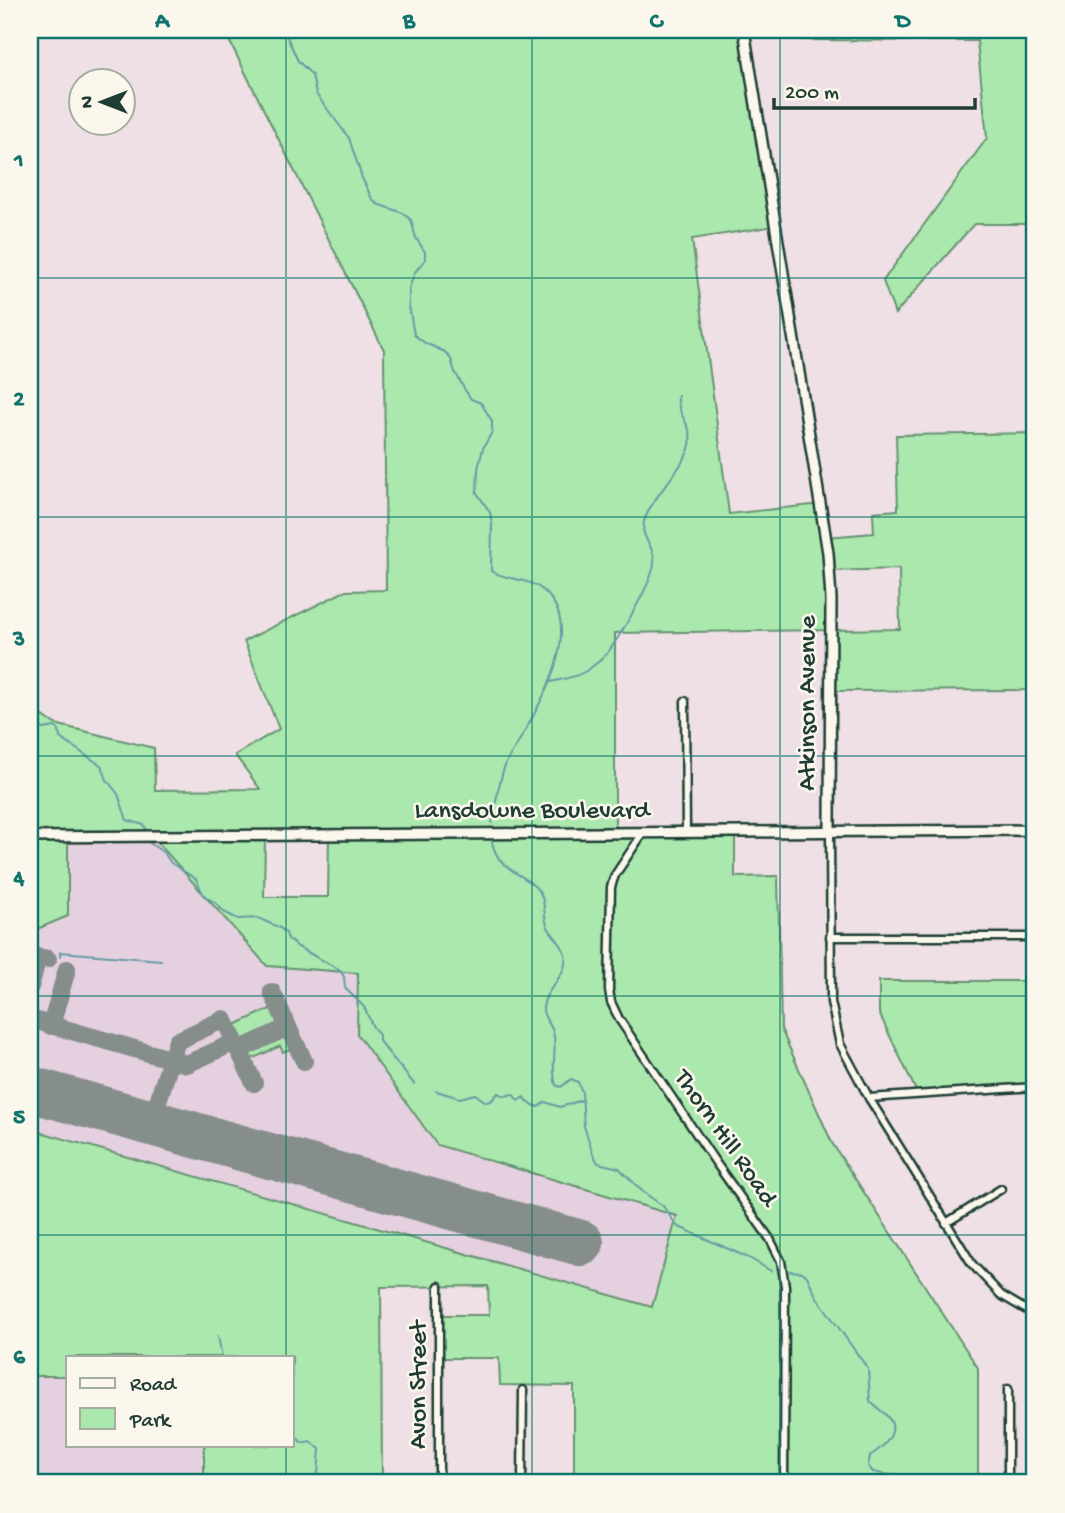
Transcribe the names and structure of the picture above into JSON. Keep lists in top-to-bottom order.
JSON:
{
  "streets": {
    "street": [
      "Atkinson Avenue",
      "Lansdowne Boulevard",
      "Thorn Hill Road",
      "Avon Street"
    ]
  },
  "crossings": [
    ["Atkinson Avenue", "Lansdowne Boulevard"],
    ["Lansdowne Boulevard", "Thorn Hill Road"]
  ],
  "legend": ["Road", "Park"],
  "scale_bar": "200 m",
  "north": "left",
  "grid": {
    "columns": [
      "A",
      "B",
      "C",
      "D"
    ],
    "rows": [
      "1",
      "2",
      "3",
      "4",
      "5",
      "6"
    ]
  }
}
